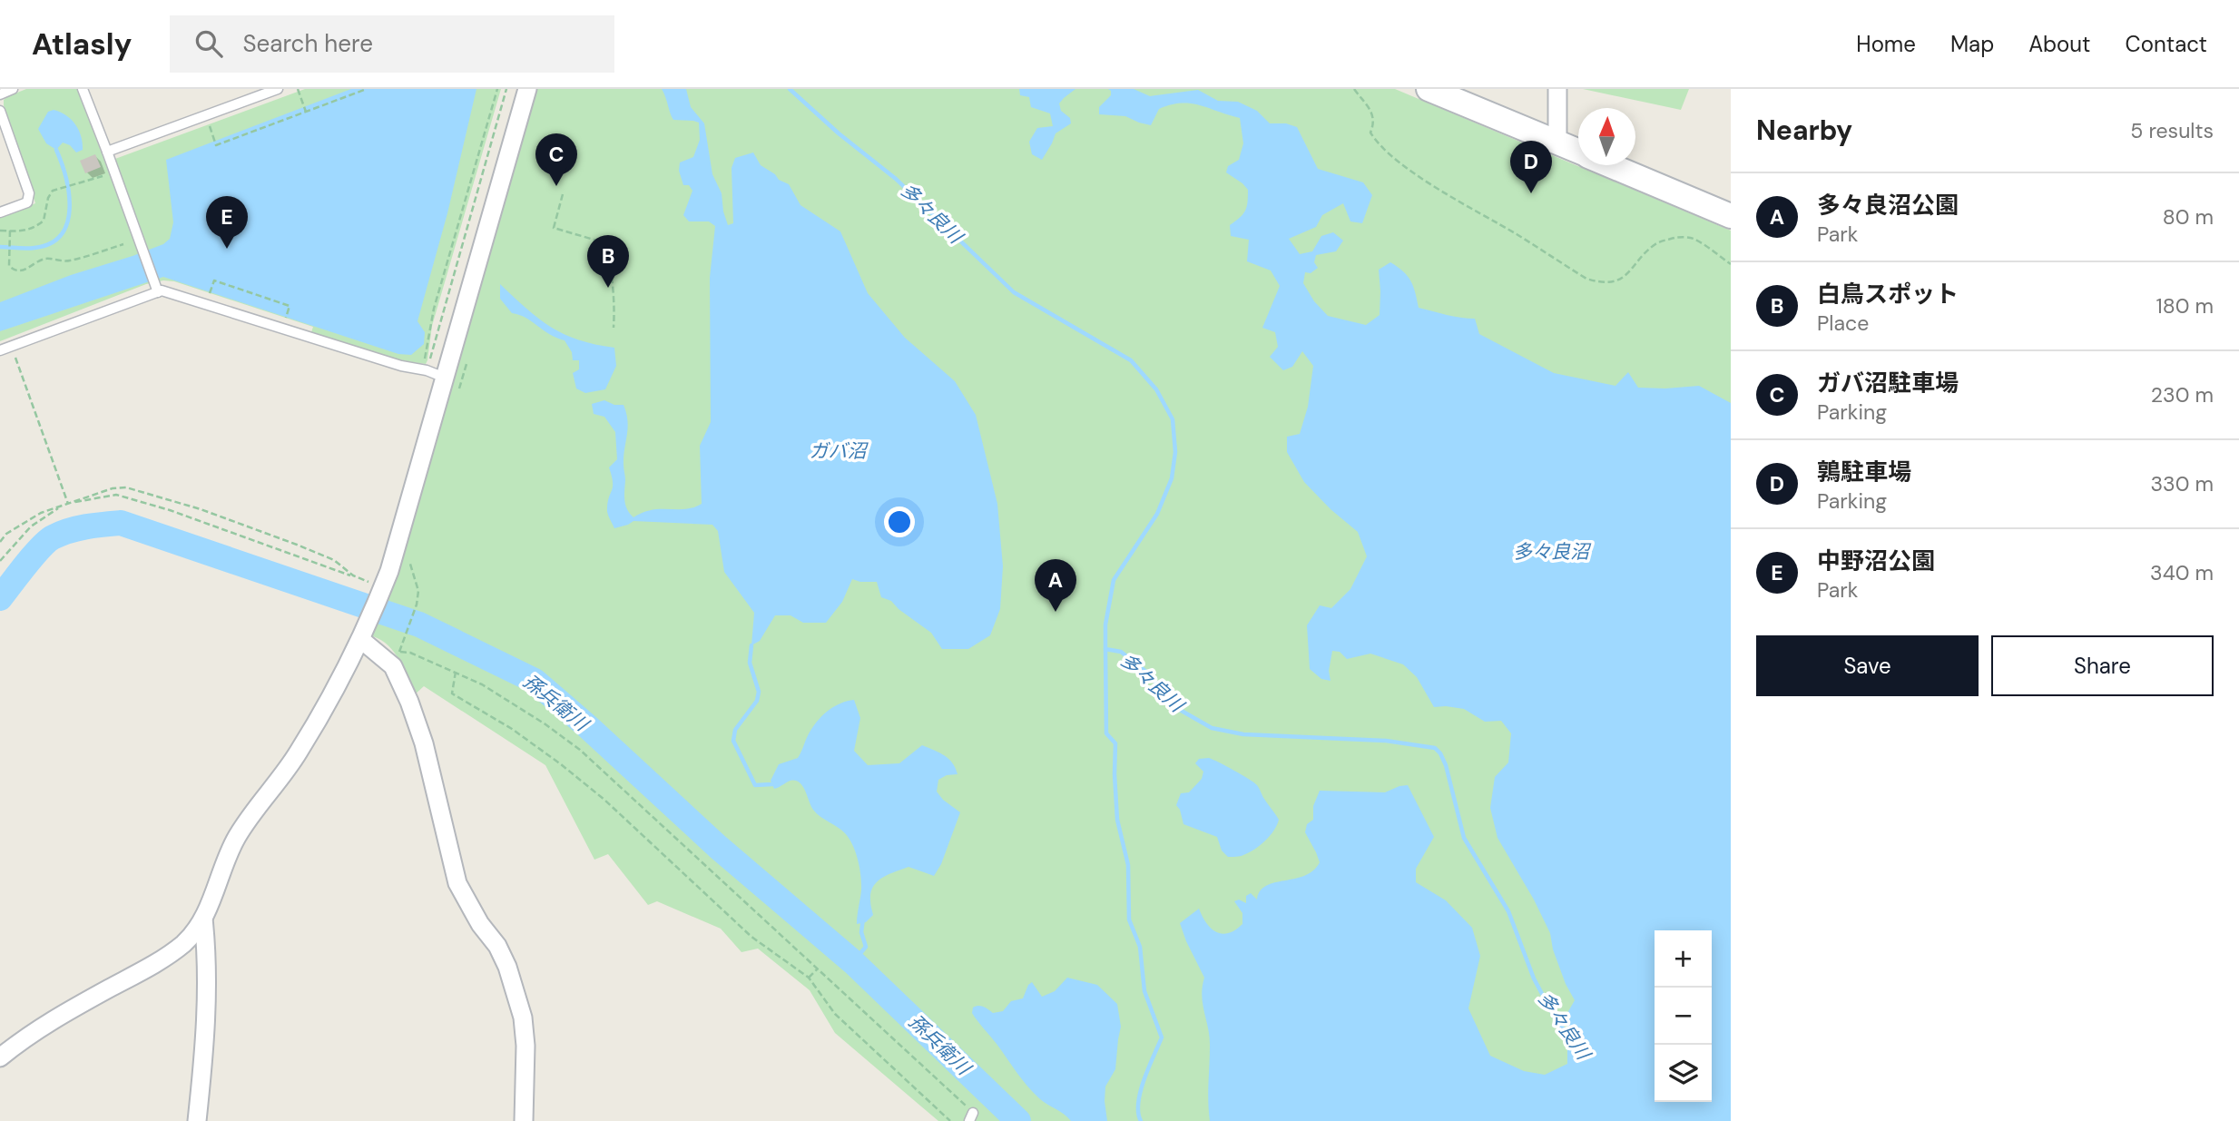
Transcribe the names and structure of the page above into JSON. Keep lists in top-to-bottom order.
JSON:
{
  "water": [
    "多々良川",
    "ガバ沼",
    "多々良沼",
    "孫兵衛川"
  ],
  "north": "top",
  "page": {
    "header": "Atlasly",
    "search": "Search here",
    "nav": [
      "Home",
      "Map",
      "About",
      "Contact"
    ],
    "heading": ["Nearby", "5 results"],
    "pins": [
      "C",
      "D",
      "E",
      "B",
      "A"
    ],
    "list": [
      {
        "mark": "A",
        "name": "多々良沼公園",
        "note": "Park",
        "value": "80 m"
      },
      {
        "mark": "B",
        "name": "白鳥スポット",
        "note": "Place",
        "value": "180 m"
      },
      {
        "mark": "C",
        "name": "ガバ沼駐車場",
        "note": "Parking",
        "value": "230 m"
      },
      {
        "mark": "D",
        "name": "鶉駐車場",
        "note": "Parking",
        "value": "330 m"
      },
      {
        "mark": "E",
        "name": "中野沼公園",
        "note": "Park",
        "value": "340 m"
      }
    ],
    "buttons": ["Save", "Share"],
    "map_buttons": ["+", "−"]
  }
}
